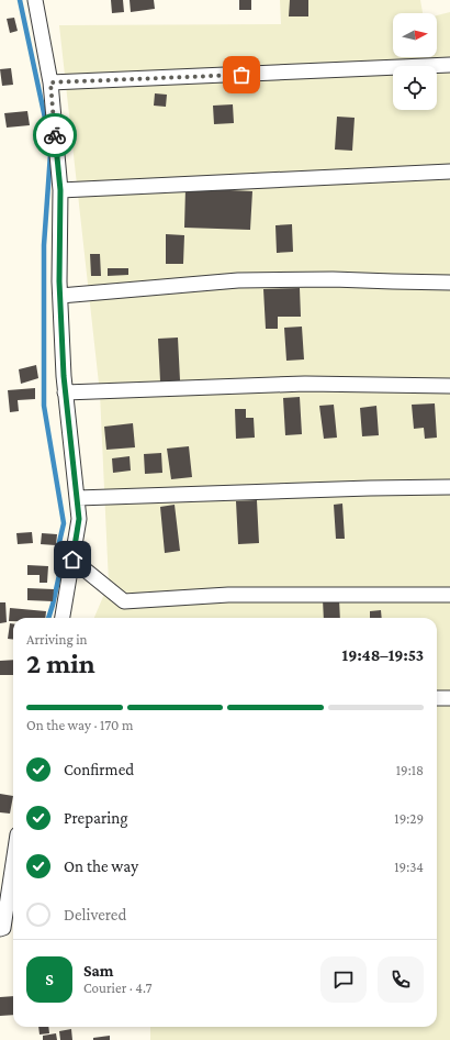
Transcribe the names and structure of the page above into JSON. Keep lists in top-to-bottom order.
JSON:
{
  "north": "right",
  "page": {
    "heading": ["2 min", "Arriving in", "19:48–19:53"],
    "panel": ["Sam", "Courier · 4.7"],
    "bar": "On the way · 170 m",
    "list": [
      ["Confirmed", "19:18"],
      ["Preparing", "19:29"],
      ["On the way", "19:34"],
      "Delivered"
    ],
    "round": "S"
  }
}
